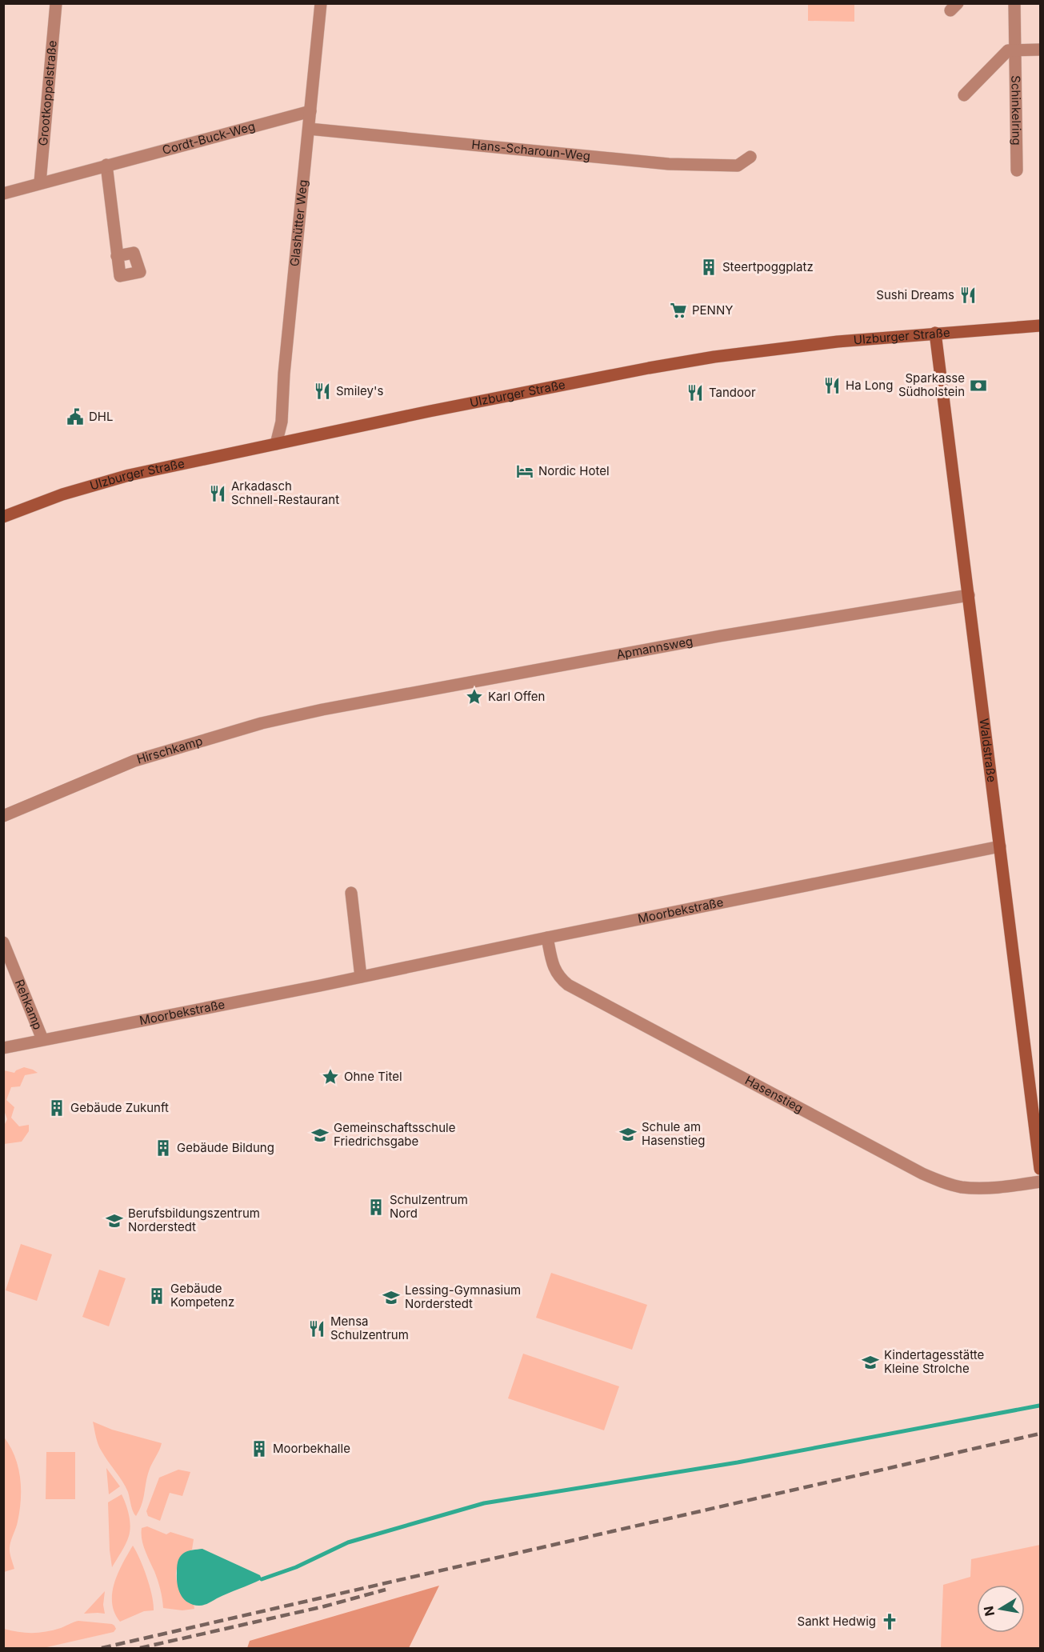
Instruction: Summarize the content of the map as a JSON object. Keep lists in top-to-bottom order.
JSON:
{
  "streets": {
    "main road": ["Ulzburger Straße", "Waldstraße"],
    "street": [
      "Grootkoppelstraße",
      "Schinkelring",
      "Cordt-Buck-Weg",
      "Hans-Scharoun-Weg",
      "Glashütter Weg",
      "Apmannsweg",
      "Hirschkamp",
      "Moorbekstraße",
      "Rehkamp",
      "Hasenstieg"
    ]
  },
  "crossings": [
    ["Grootkoppelstraße", "Cordt-Buck-Weg"],
    ["Cordt-Buck-Weg", "Glashütter Weg"],
    ["Hans-Scharoun-Weg", "Glashütter Weg"],
    ["Glashütter Weg", "Ulzburger Straße"],
    ["Ulzburger Straße", "Waldstraße"],
    ["Apmannsweg", "Hirschkamp"],
    ["Apmannsweg", "Waldstraße"],
    ["Waldstraße", "Moorbekstraße"],
    ["Moorbekstraße", "Rehkamp"],
    ["Moorbekstraße", "Hasenstieg"]
  ],
  "places": {
    "building": [
      "Steertpoggplatz",
      "Gebäude Zukunft",
      "Gebäude Bildung",
      "Schulzentrum Nord",
      "Gebäude Kompetenz",
      "Moorbekhalle"
    ],
    "restaurant": [
      "Sushi Dreams",
      "Ha Long",
      "Smiley's",
      "Tandoor",
      "Arkadasch Schnell-Restaurant",
      "Mensa Schulzentrum"
    ],
    "supermarket": ["PENNY"],
    "bank": ["Sparkasse Südholstein"],
    "public building": ["DHL"],
    "hotel": ["Nordic Hotel"],
    "place": ["Karl Offen", "Ohne Titel"],
    "school or university": [
      "Schule am Hasenstieg",
      "Gemeinschaftsschule Friedrichsgabe",
      "Berufsbildungszentrum Norderstedt",
      "Lessing-Gymnasium Norderstedt",
      "Kindertagesstätte Kleine Strolche"
    ],
    "church": ["Sankt Hedwig"]
  },
  "north": "left"
}
